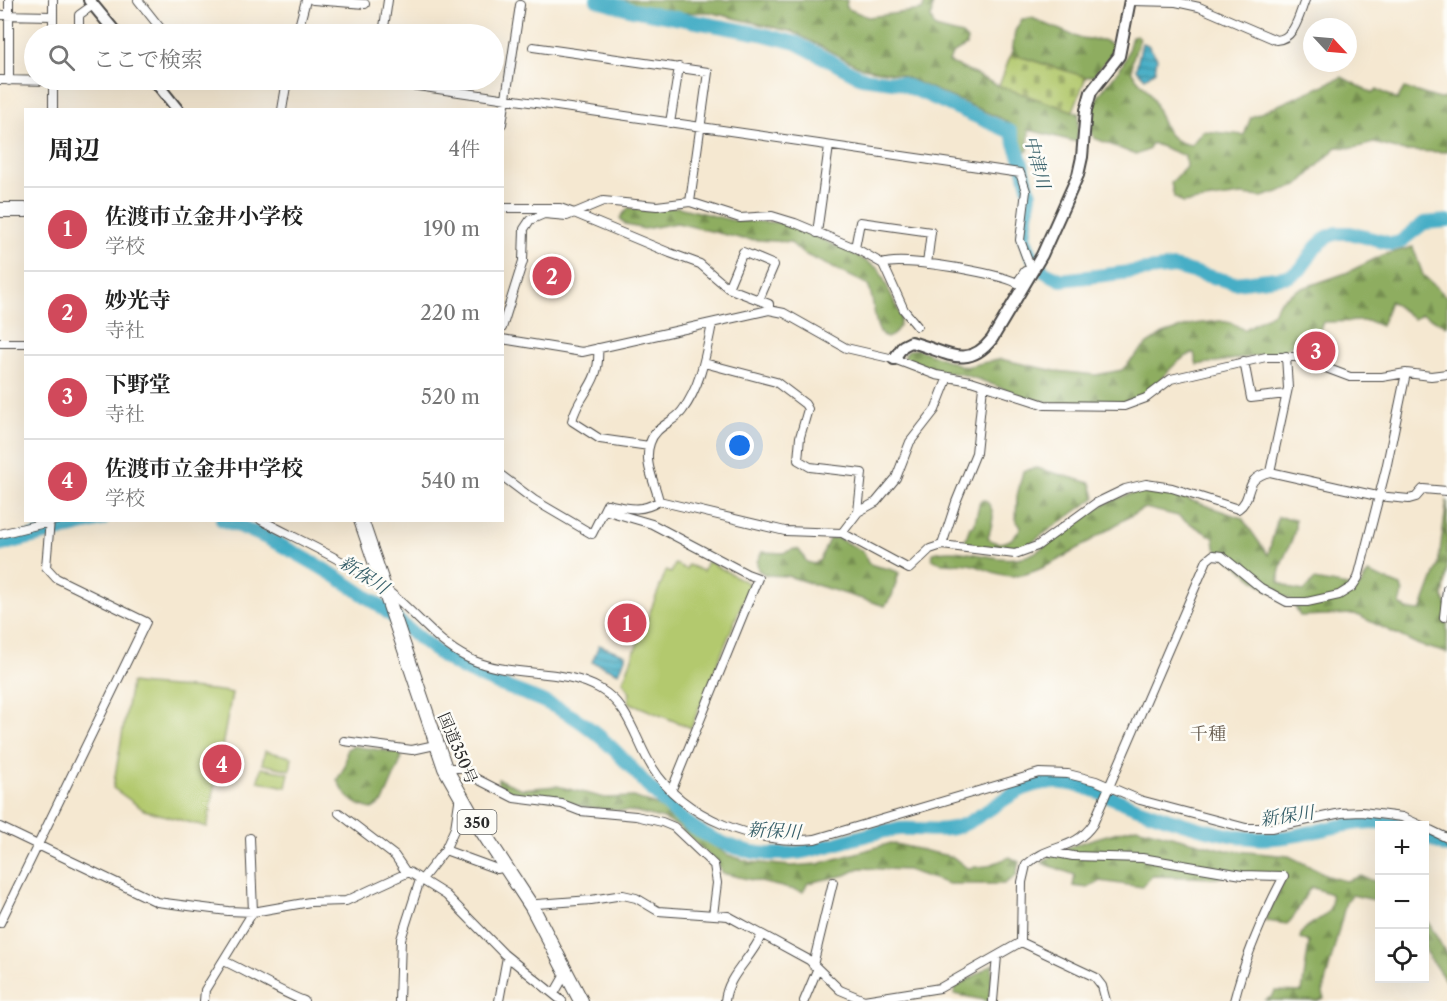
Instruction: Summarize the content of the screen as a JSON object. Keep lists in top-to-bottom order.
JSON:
{
  "streets": {
    "highway": ["国道350号", "350"]
  },
  "districts": ["千種"],
  "water": ["中津川", "新保川"],
  "north": "bottom right",
  "page": {
    "search": "ここで検索",
    "heading": ["周辺", "4件"],
    "list": [
      {
        "mark": "1",
        "name": "佐渡市立金井小学校",
        "note": "学校",
        "value": "190 m"
      },
      {
        "mark": "2",
        "name": "妙光寺",
        "note": "寺社",
        "value": "220 m"
      },
      {
        "mark": "3",
        "name": "下野堂",
        "note": "寺社",
        "value": "520 m"
      },
      {
        "mark": "4",
        "name": "佐渡市立金井中学校",
        "note": "学校",
        "value": "540 m"
      }
    ],
    "pins": [
      "2",
      "3",
      "1",
      "4"
    ],
    "map_buttons": ["+", "−"]
  }
}
